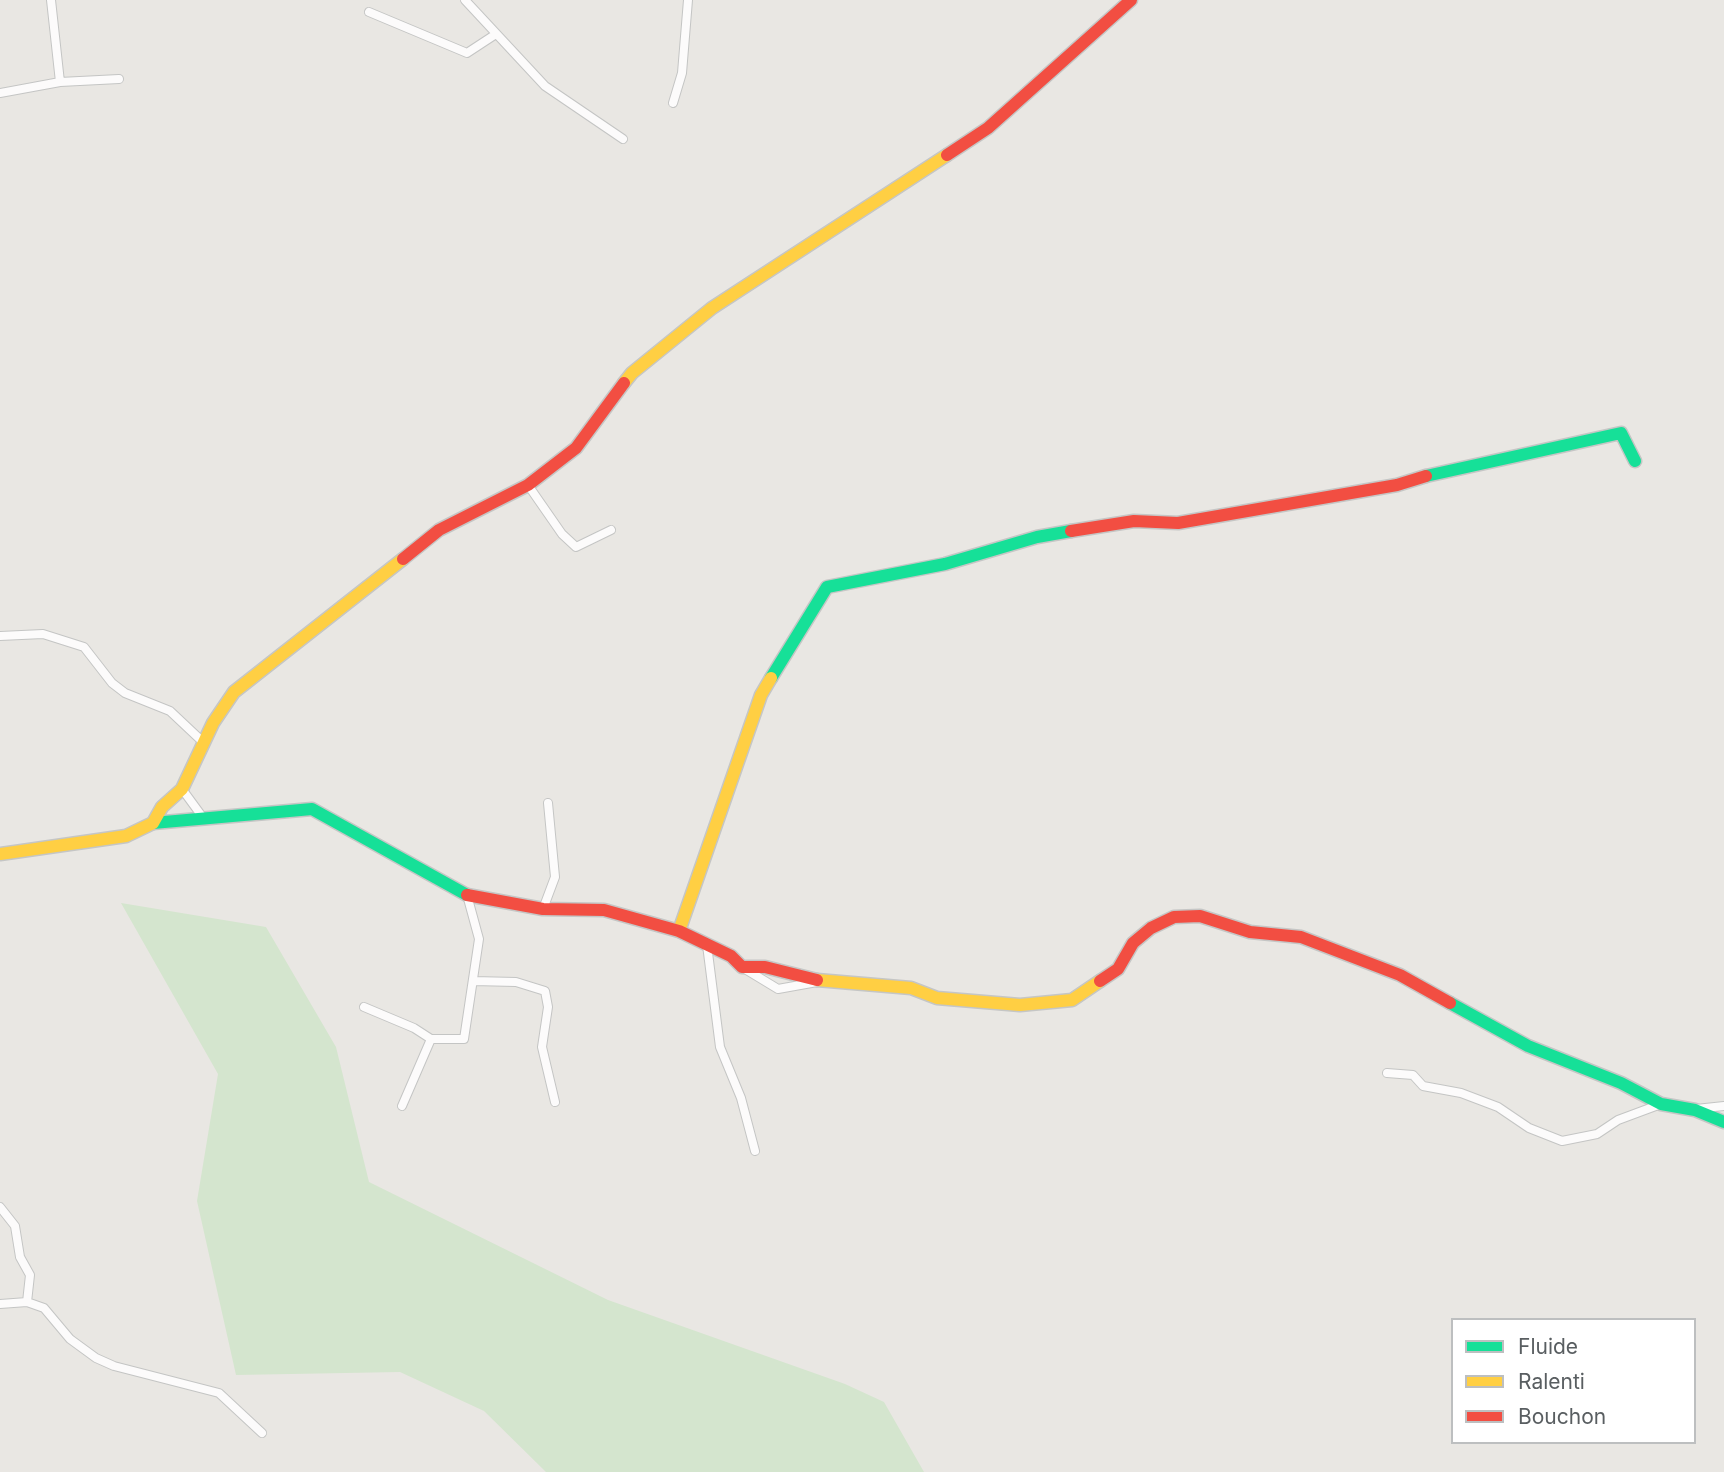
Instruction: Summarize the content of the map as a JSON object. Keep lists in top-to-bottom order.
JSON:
{
  "legend": ["Fluide", "Ralenti", "Bouchon"]
}
